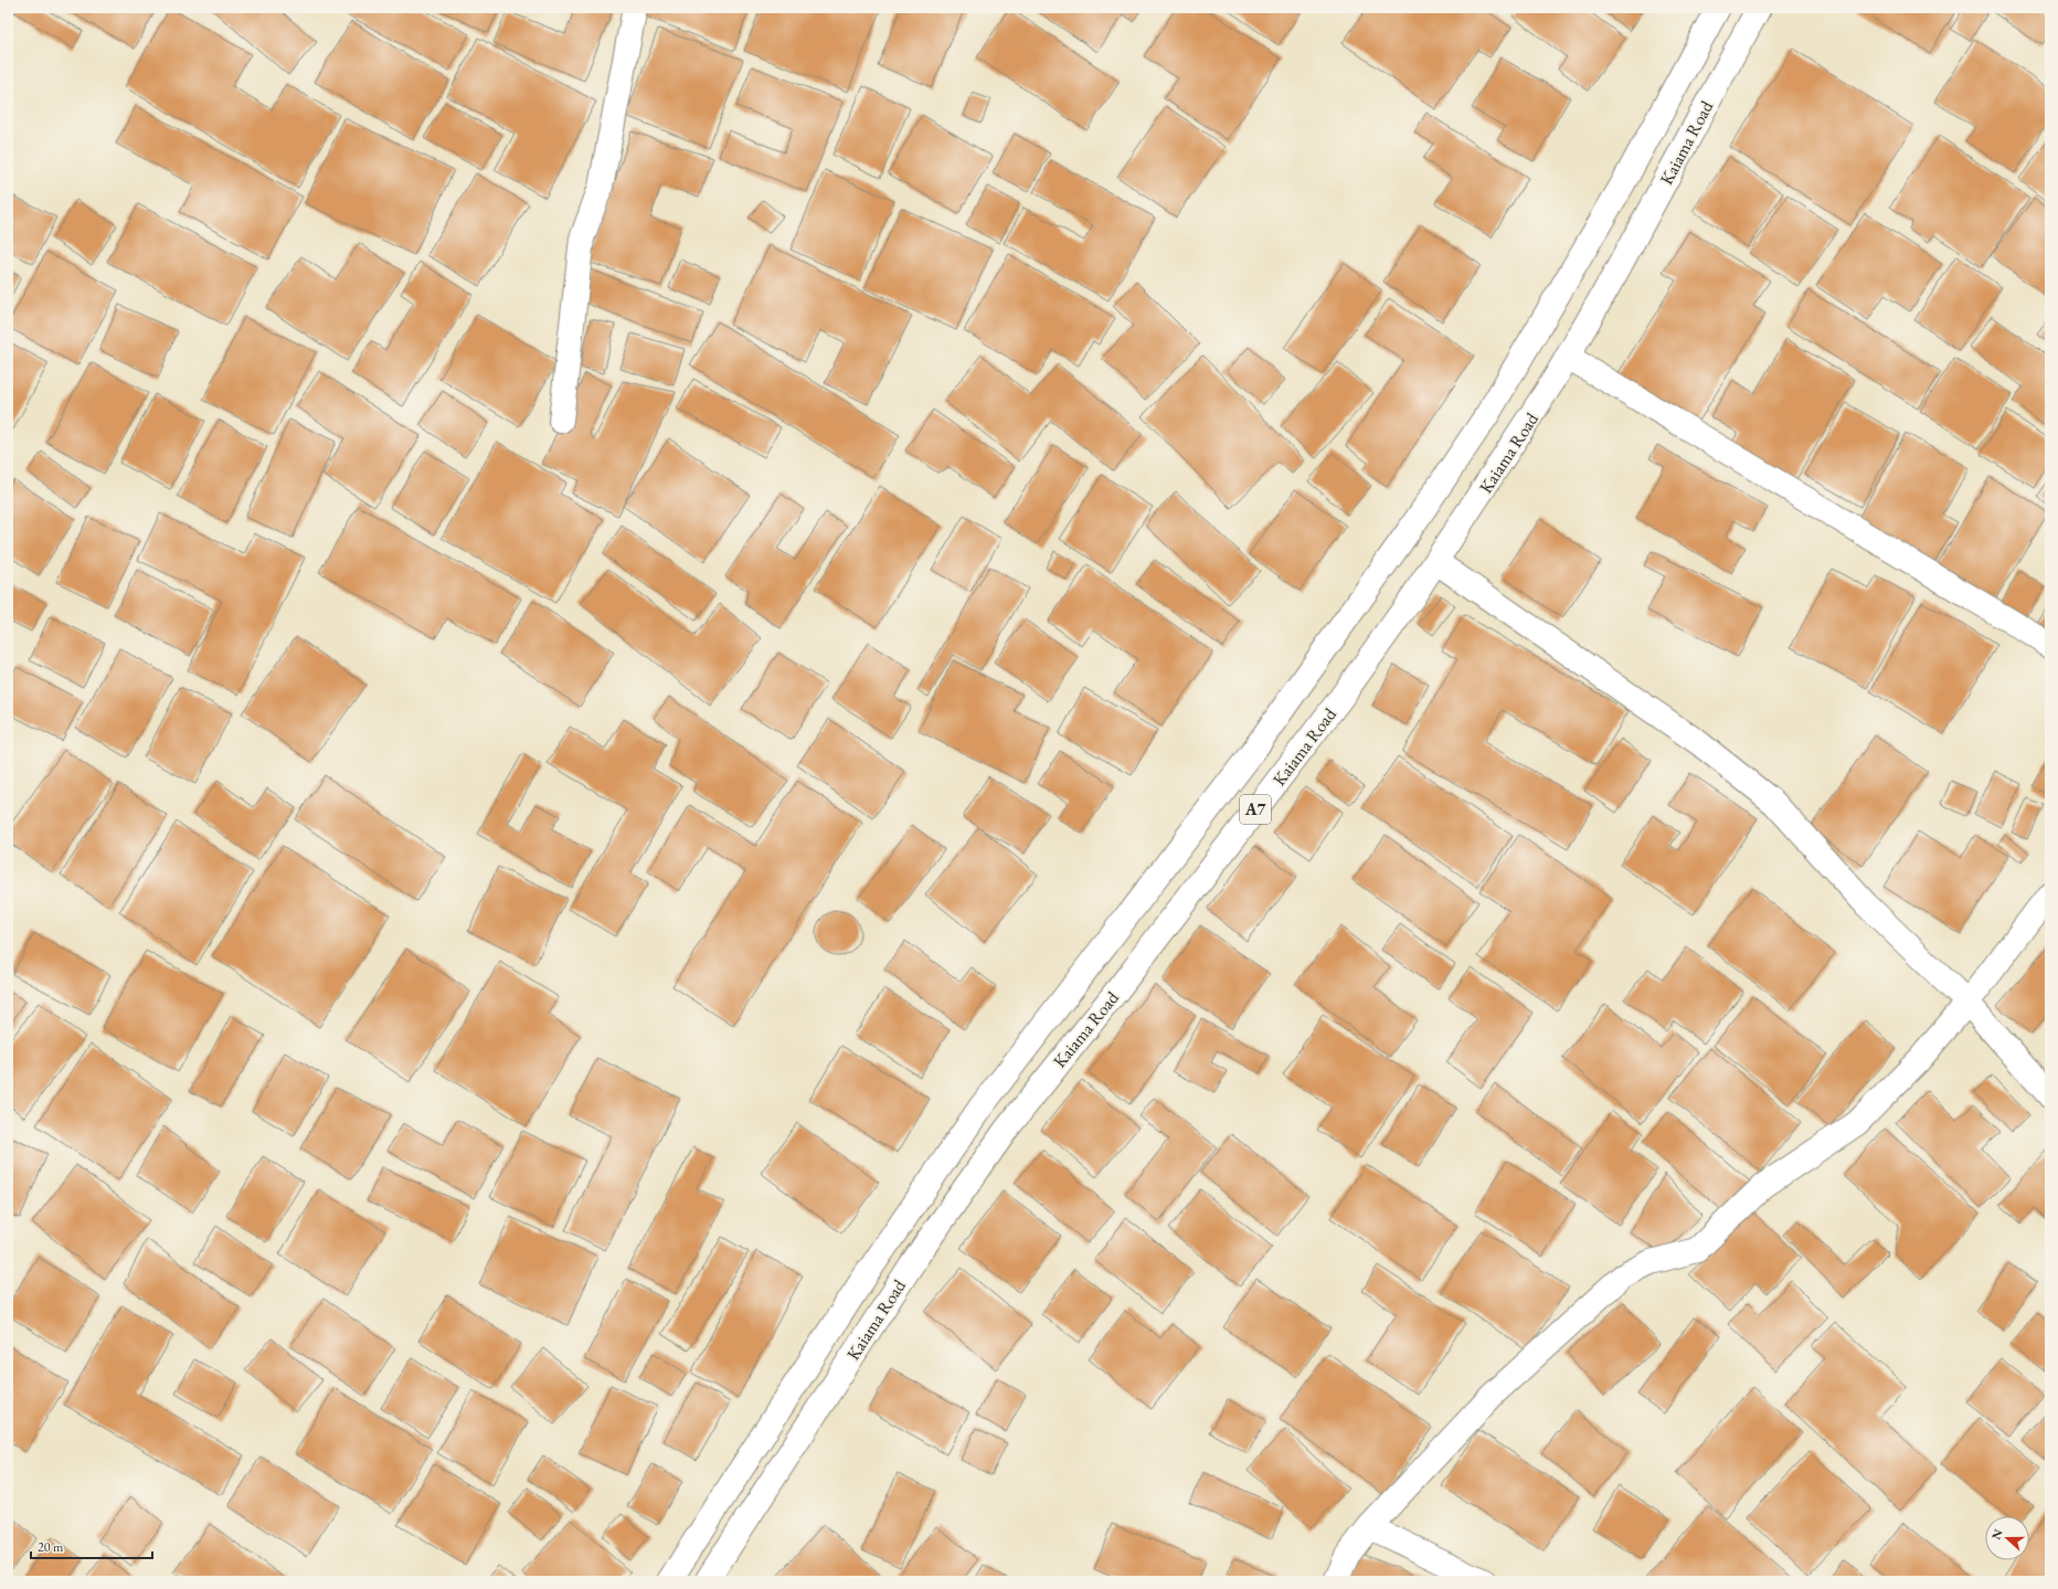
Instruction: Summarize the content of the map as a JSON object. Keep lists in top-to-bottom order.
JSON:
{
  "streets": {
    "main road": ["Kaiama Road", "A7"]
  },
  "scale_bar": "20 m",
  "north": "left"
}
